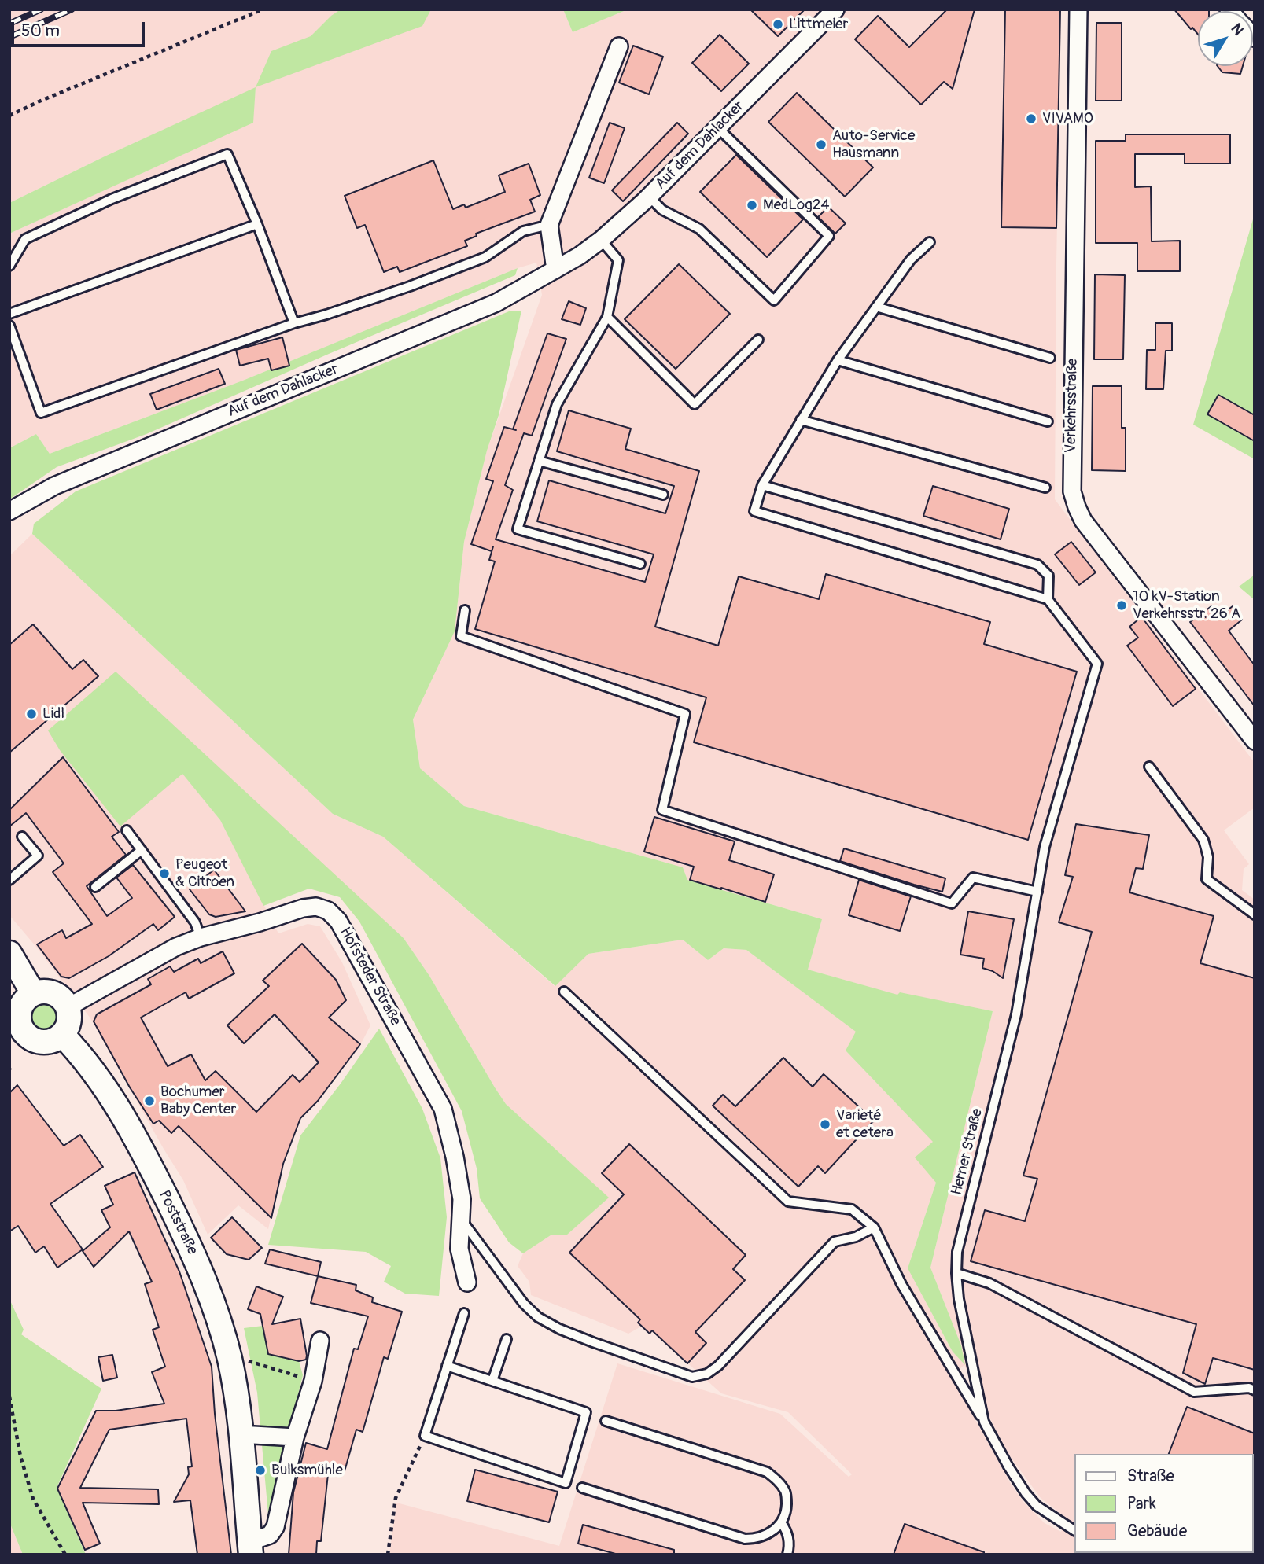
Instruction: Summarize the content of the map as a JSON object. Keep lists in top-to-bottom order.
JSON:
{
  "streets": {
    "street": [
      "Auf dem Dahlacker",
      "Verkehrsstraße",
      "Hofsteder Straße",
      "Poststraße"
    ],
    "lane": ["Herner Straße"]
  },
  "crossings": [
    ["Hofsteder Straße", "Poststraße"]
  ],
  "places": [
    "Littmeier",
    "VIVAMO",
    "Auto-Service Hausmann",
    "MedLog24",
    "10 kV-Station Verkehrsstr. 26 A",
    "Lidl",
    "Peugeot & Citroen",
    "Bochumer Baby Center",
    "Varieté et cetera",
    "Bulksmühle"
  ],
  "legend": ["Straße", "Park", "Gebäude"],
  "scale_bar": "50 m",
  "north": "top right"
}
